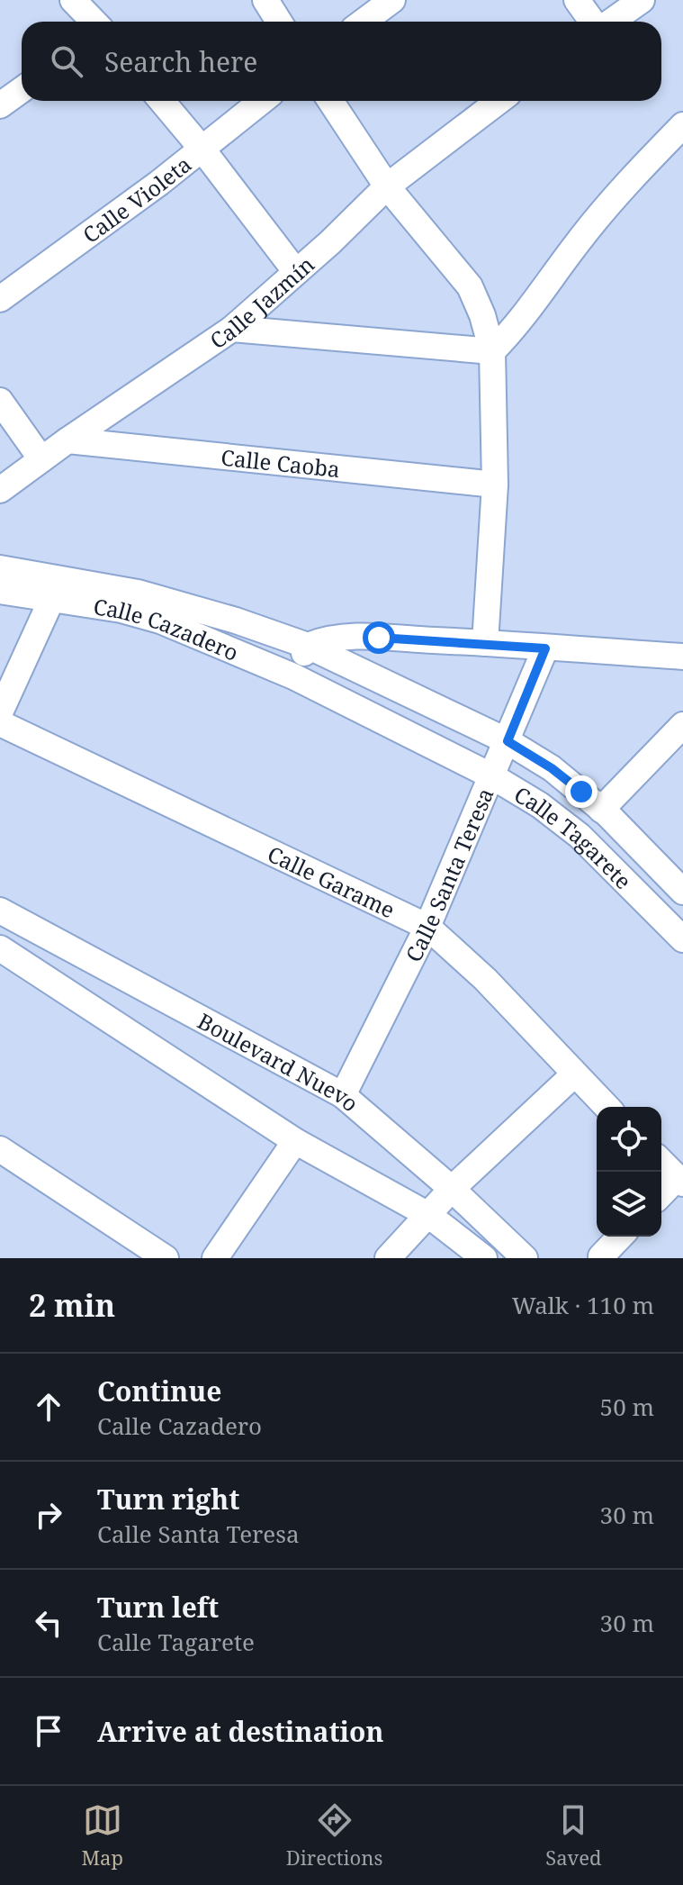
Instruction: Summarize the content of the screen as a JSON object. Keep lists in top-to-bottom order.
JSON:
{
  "streets": {
    "street": [
      "Calle Violeta",
      "Calle Jazmín",
      "Calle Caoba",
      "Calle Cazadero",
      "Calle Tagarete",
      "Calle Santa Teresa",
      "Calle Garame",
      "Boulevard Nuevo"
    ]
  },
  "crossings": [
    ["Calle Jazmín", "Calle Caoba"],
    ["Calle Cazadero", "Calle Tagarete"],
    ["Calle Tagarete", "Calle Santa Teresa"],
    ["Calle Santa Teresa", "Calle Garame"],
    ["Calle Santa Teresa", "Boulevard Nuevo"]
  ],
  "page": {
    "search": "Search here",
    "heading": ["2 min", "Walk · 110 m"],
    "list": [
      ["Continue", "Calle Cazadero", "50 m"],
      ["Turn right", "Calle Santa Teresa", "30 m"],
      ["Turn left", "Calle Tagarete", "30 m"],
      "Arrive at destination"
    ],
    "nav": ["Map", "Directions", "Saved"]
  }
}
